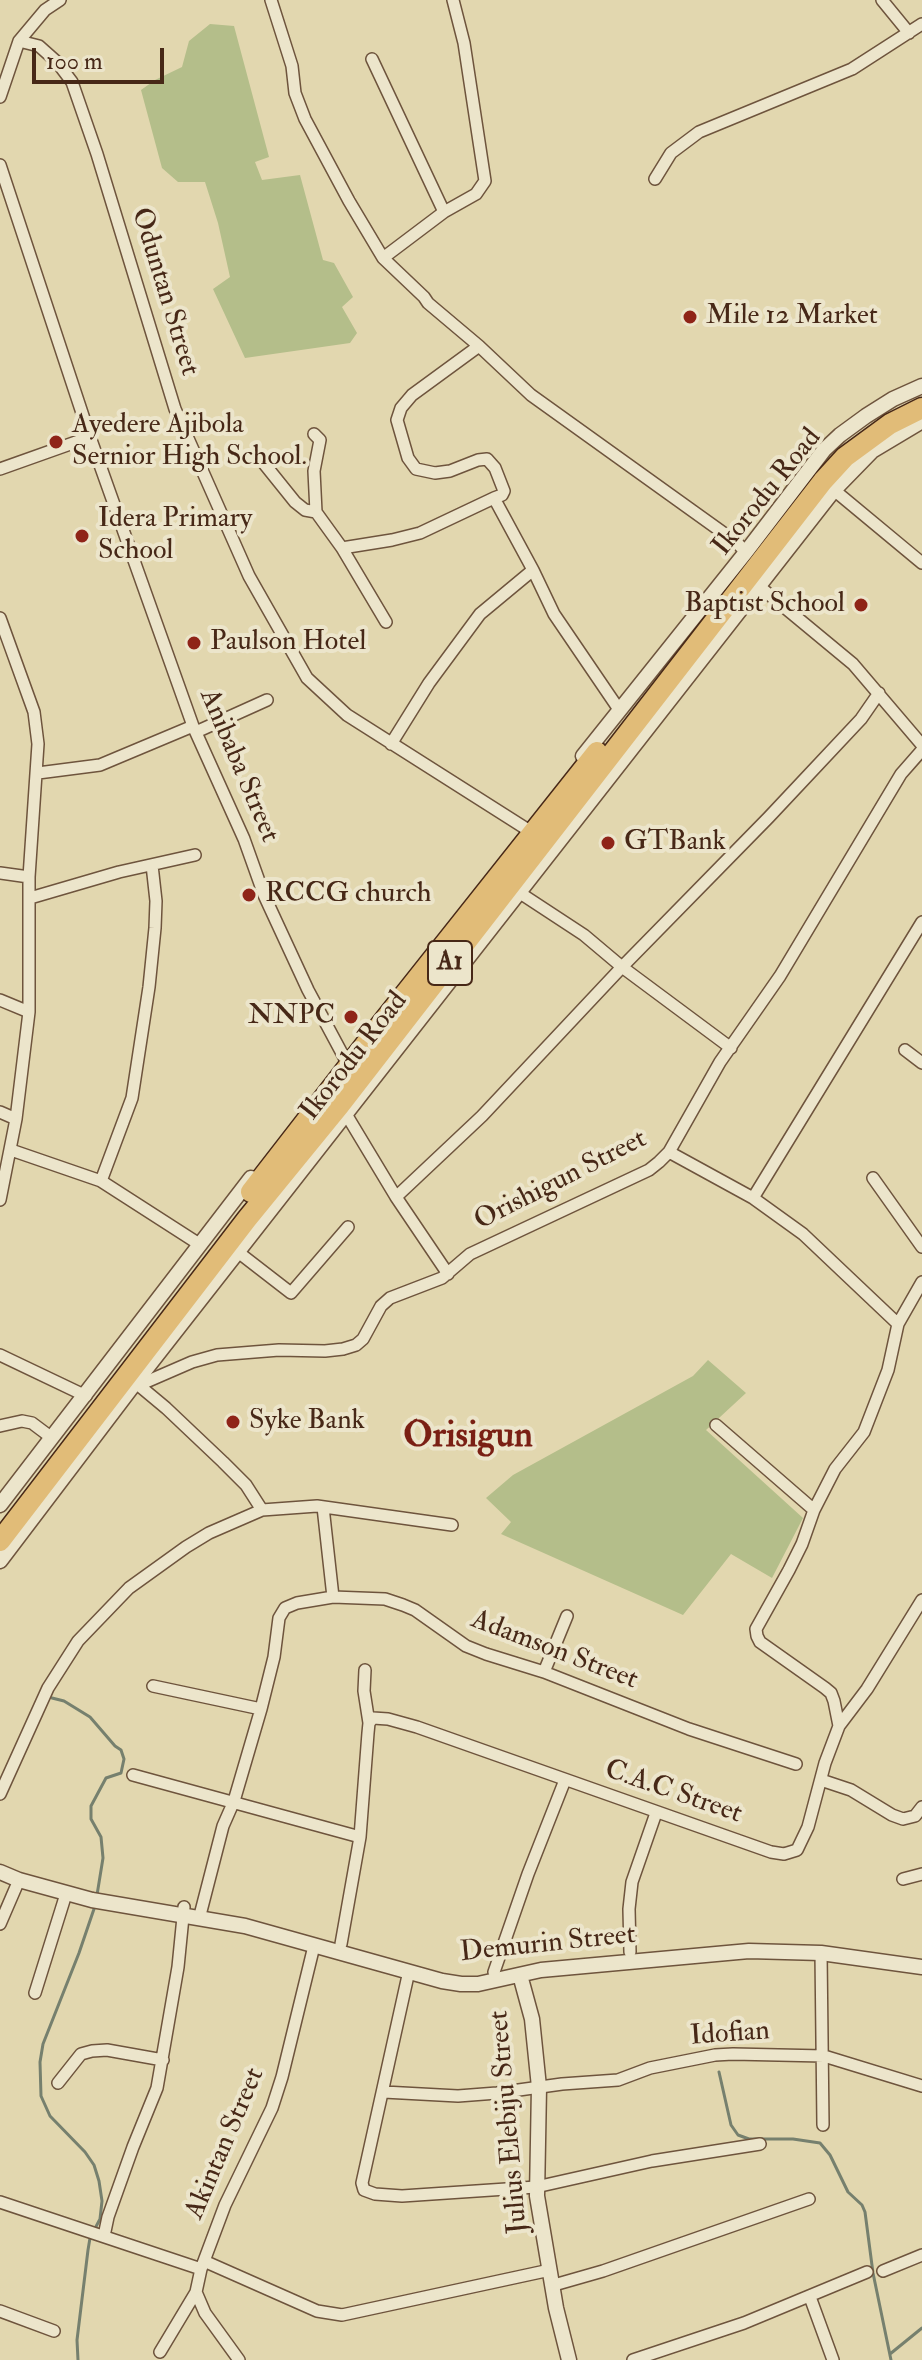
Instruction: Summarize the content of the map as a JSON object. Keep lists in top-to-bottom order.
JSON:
{
  "streets": {
    "highway": ["Ikorodu Road", "A1"],
    "street": [
      "Oduntan Street",
      "Anibaba Street",
      "Orishigun Street",
      "Adamson Street",
      "C.A.C Street",
      "Demurin Street",
      "Idofian",
      "Julius Elebiju Street",
      "Akintan Street"
    ]
  },
  "crossings": [
    ["Oduntan Street", "Ikorodu Road"],
    ["Ikorodu Road", "Anibaba Street"],
    ["Ikorodu Road", "Orishigun Street"],
    ["Demurin Street", "Julius Elebiju Street"],
    ["Demurin Street", "Akintan Street"],
    ["Idofian", "Julius Elebiju Street"]
  ],
  "districts": ["Orisigun"],
  "places": [
    "Mile 12 Market",
    "Ayedere Ajibola Sernior High School.",
    "Idera Primary School",
    "Baptist School",
    "Paulson Hotel",
    "GTBank",
    "RCCG church",
    "NNPC",
    "Syke Bank"
  ],
  "scale_bar": "100 m"
}
